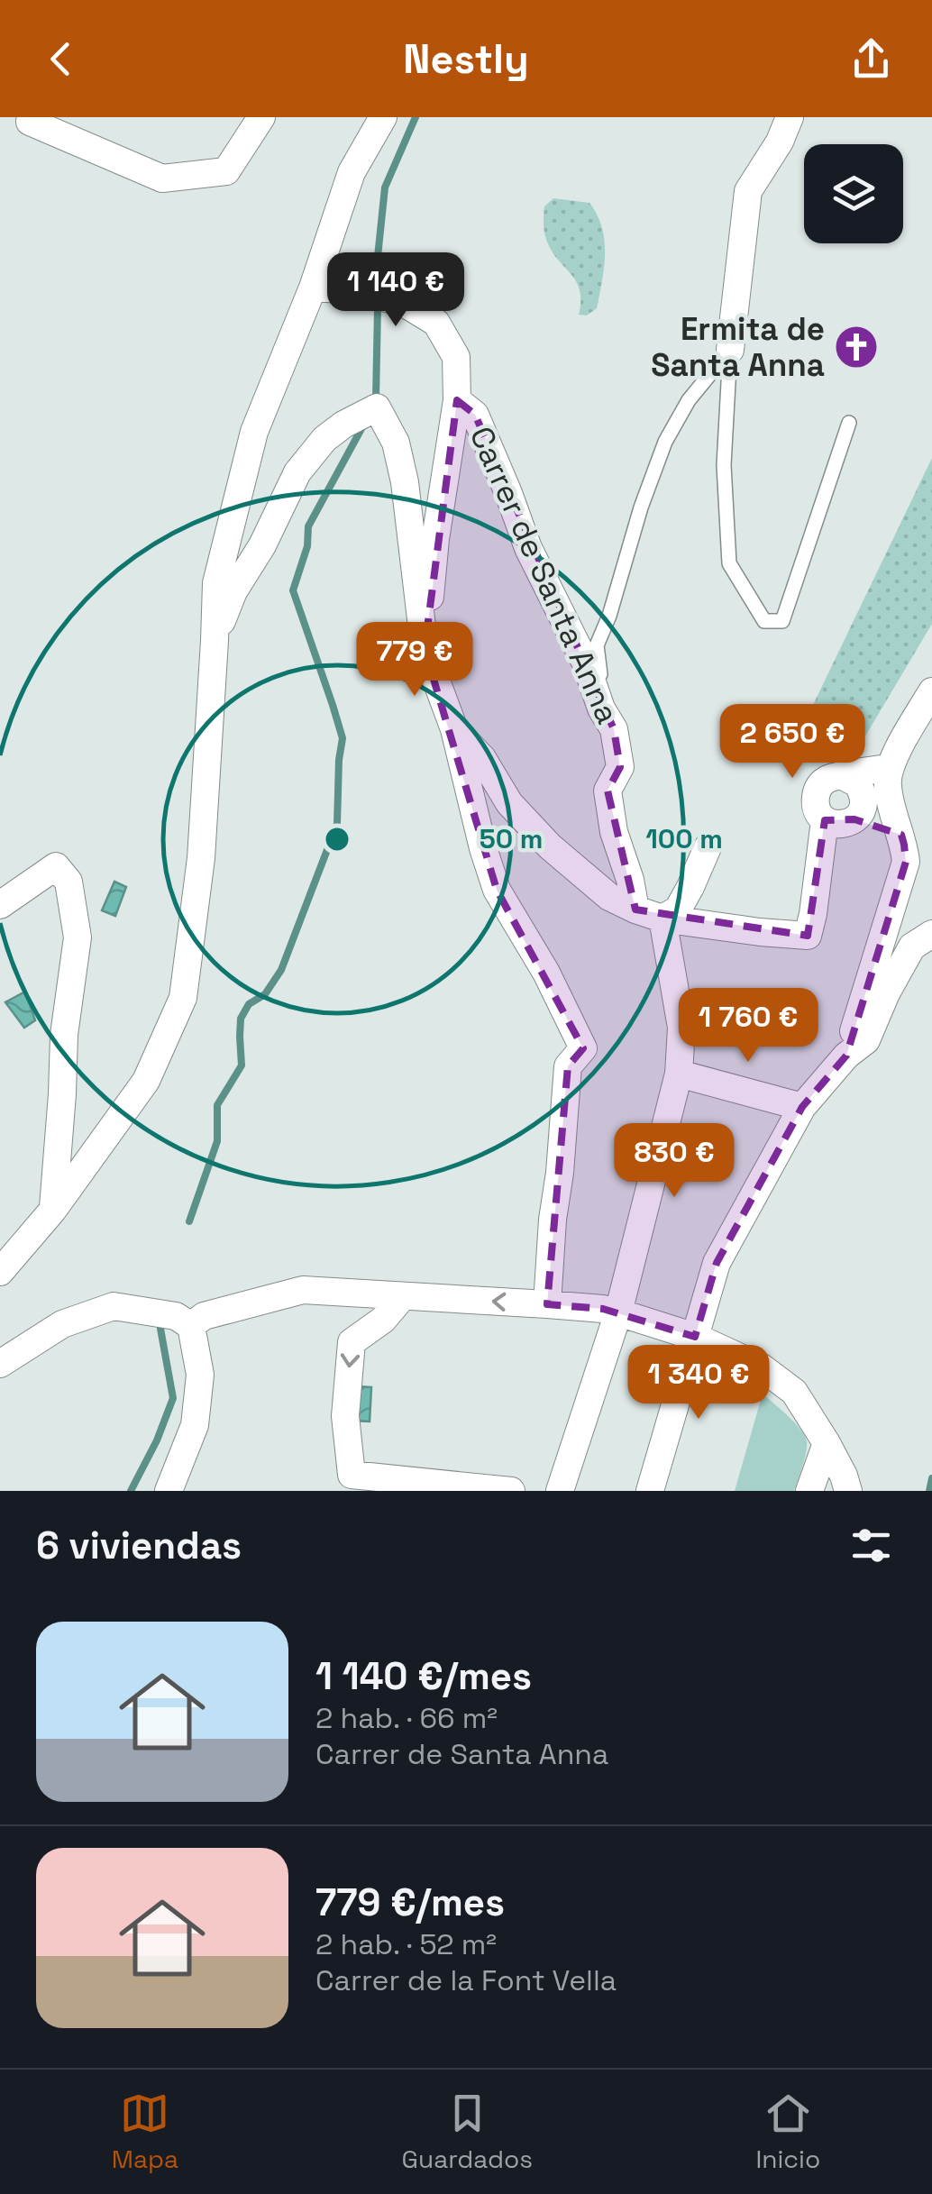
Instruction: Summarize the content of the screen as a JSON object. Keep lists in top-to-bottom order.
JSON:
{
  "streets": {
    "street": ["Carrer de Santa Anna"]
  },
  "places": {
    "church": ["Ermita de Santa Anna"]
  },
  "page": {
    "header": "Nestly",
    "price": [
      "1 140 €",
      "779 €",
      "2 650 €",
      "1 760 €",
      "830 €",
      "1 340 €"
    ],
    "heading": "6 viviendas",
    "list": [
      {
        "name": "1 140 €/mes",
        "note": "2 hab. · 66 m² · Carrer de Santa Anna"
      },
      {
        "name": "779 €/mes",
        "note": "2 hab. · 52 m² · Carrer de la Font Vella"
      }
    ],
    "tabs": ["Mapa", "Guardados", "Inicio"]
  },
  "rings": ["50 m", "100 m"]
}
